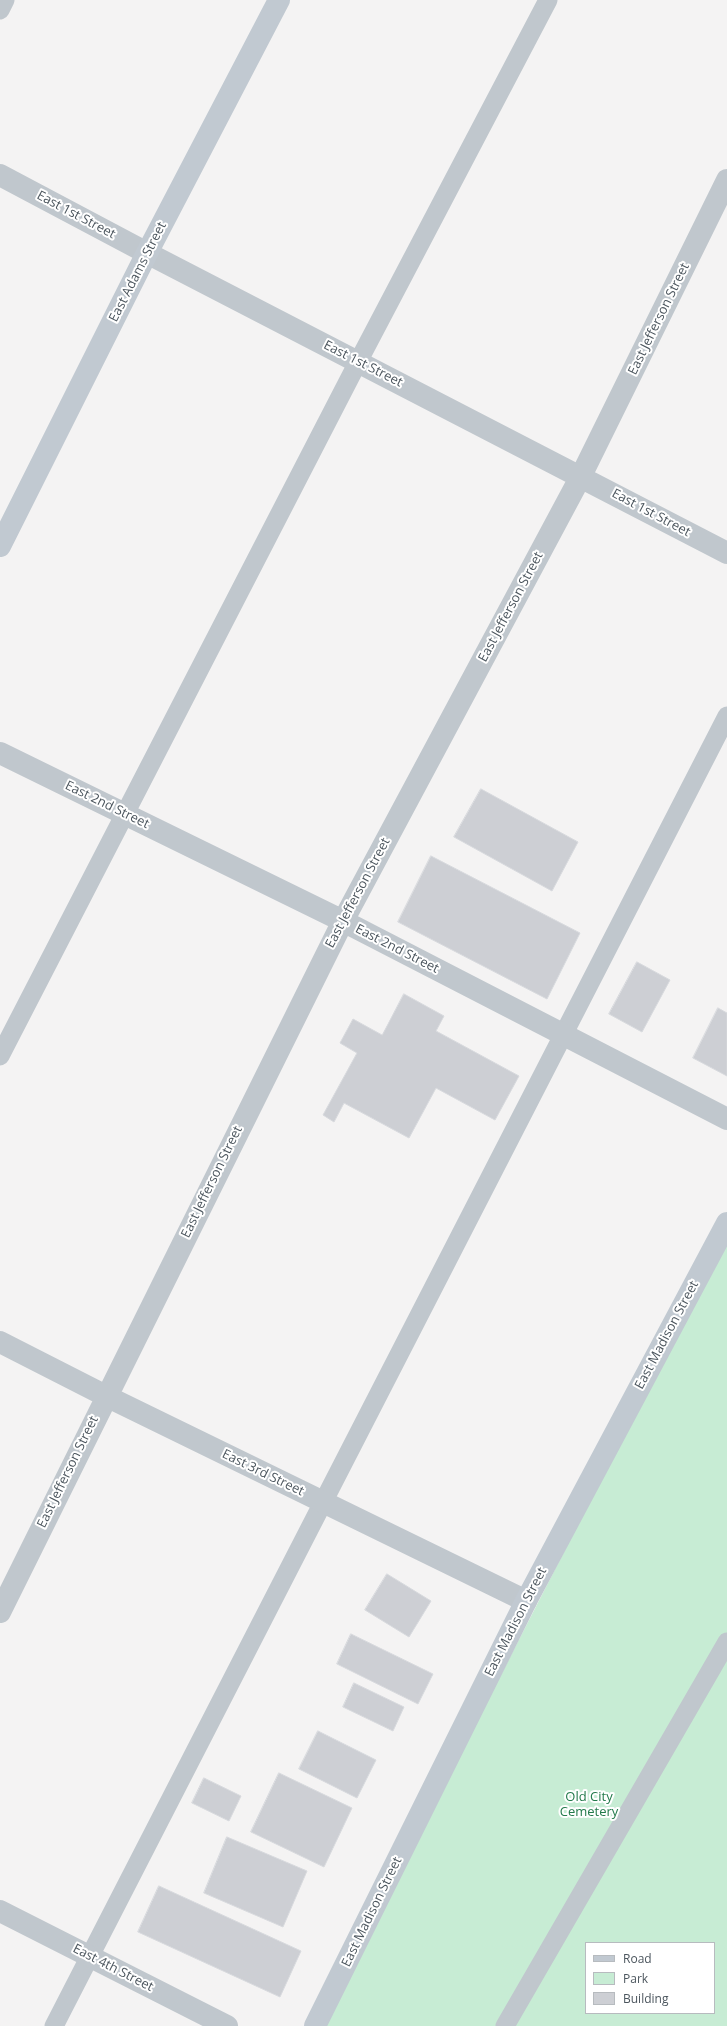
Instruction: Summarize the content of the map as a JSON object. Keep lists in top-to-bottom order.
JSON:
{
  "streets": {
    "main road": ["East Adams Street", "East Madison Street"],
    "street": [
      "East 1st Street",
      "East Jefferson Street",
      "East 2nd Street",
      "East 3rd Street",
      "East 4th Street"
    ]
  },
  "crossings": [
    ["East 1st Street", "East Adams Street"],
    ["East 1st Street", "East Jefferson Street"],
    ["East Jefferson Street", "East 2nd Street"],
    ["East Jefferson Street", "East 3rd Street"],
    ["East Madison Street", "East 3rd Street"]
  ],
  "parks": ["Old City Cemetery"],
  "legend": ["Road", "Park", "Building"]
}
